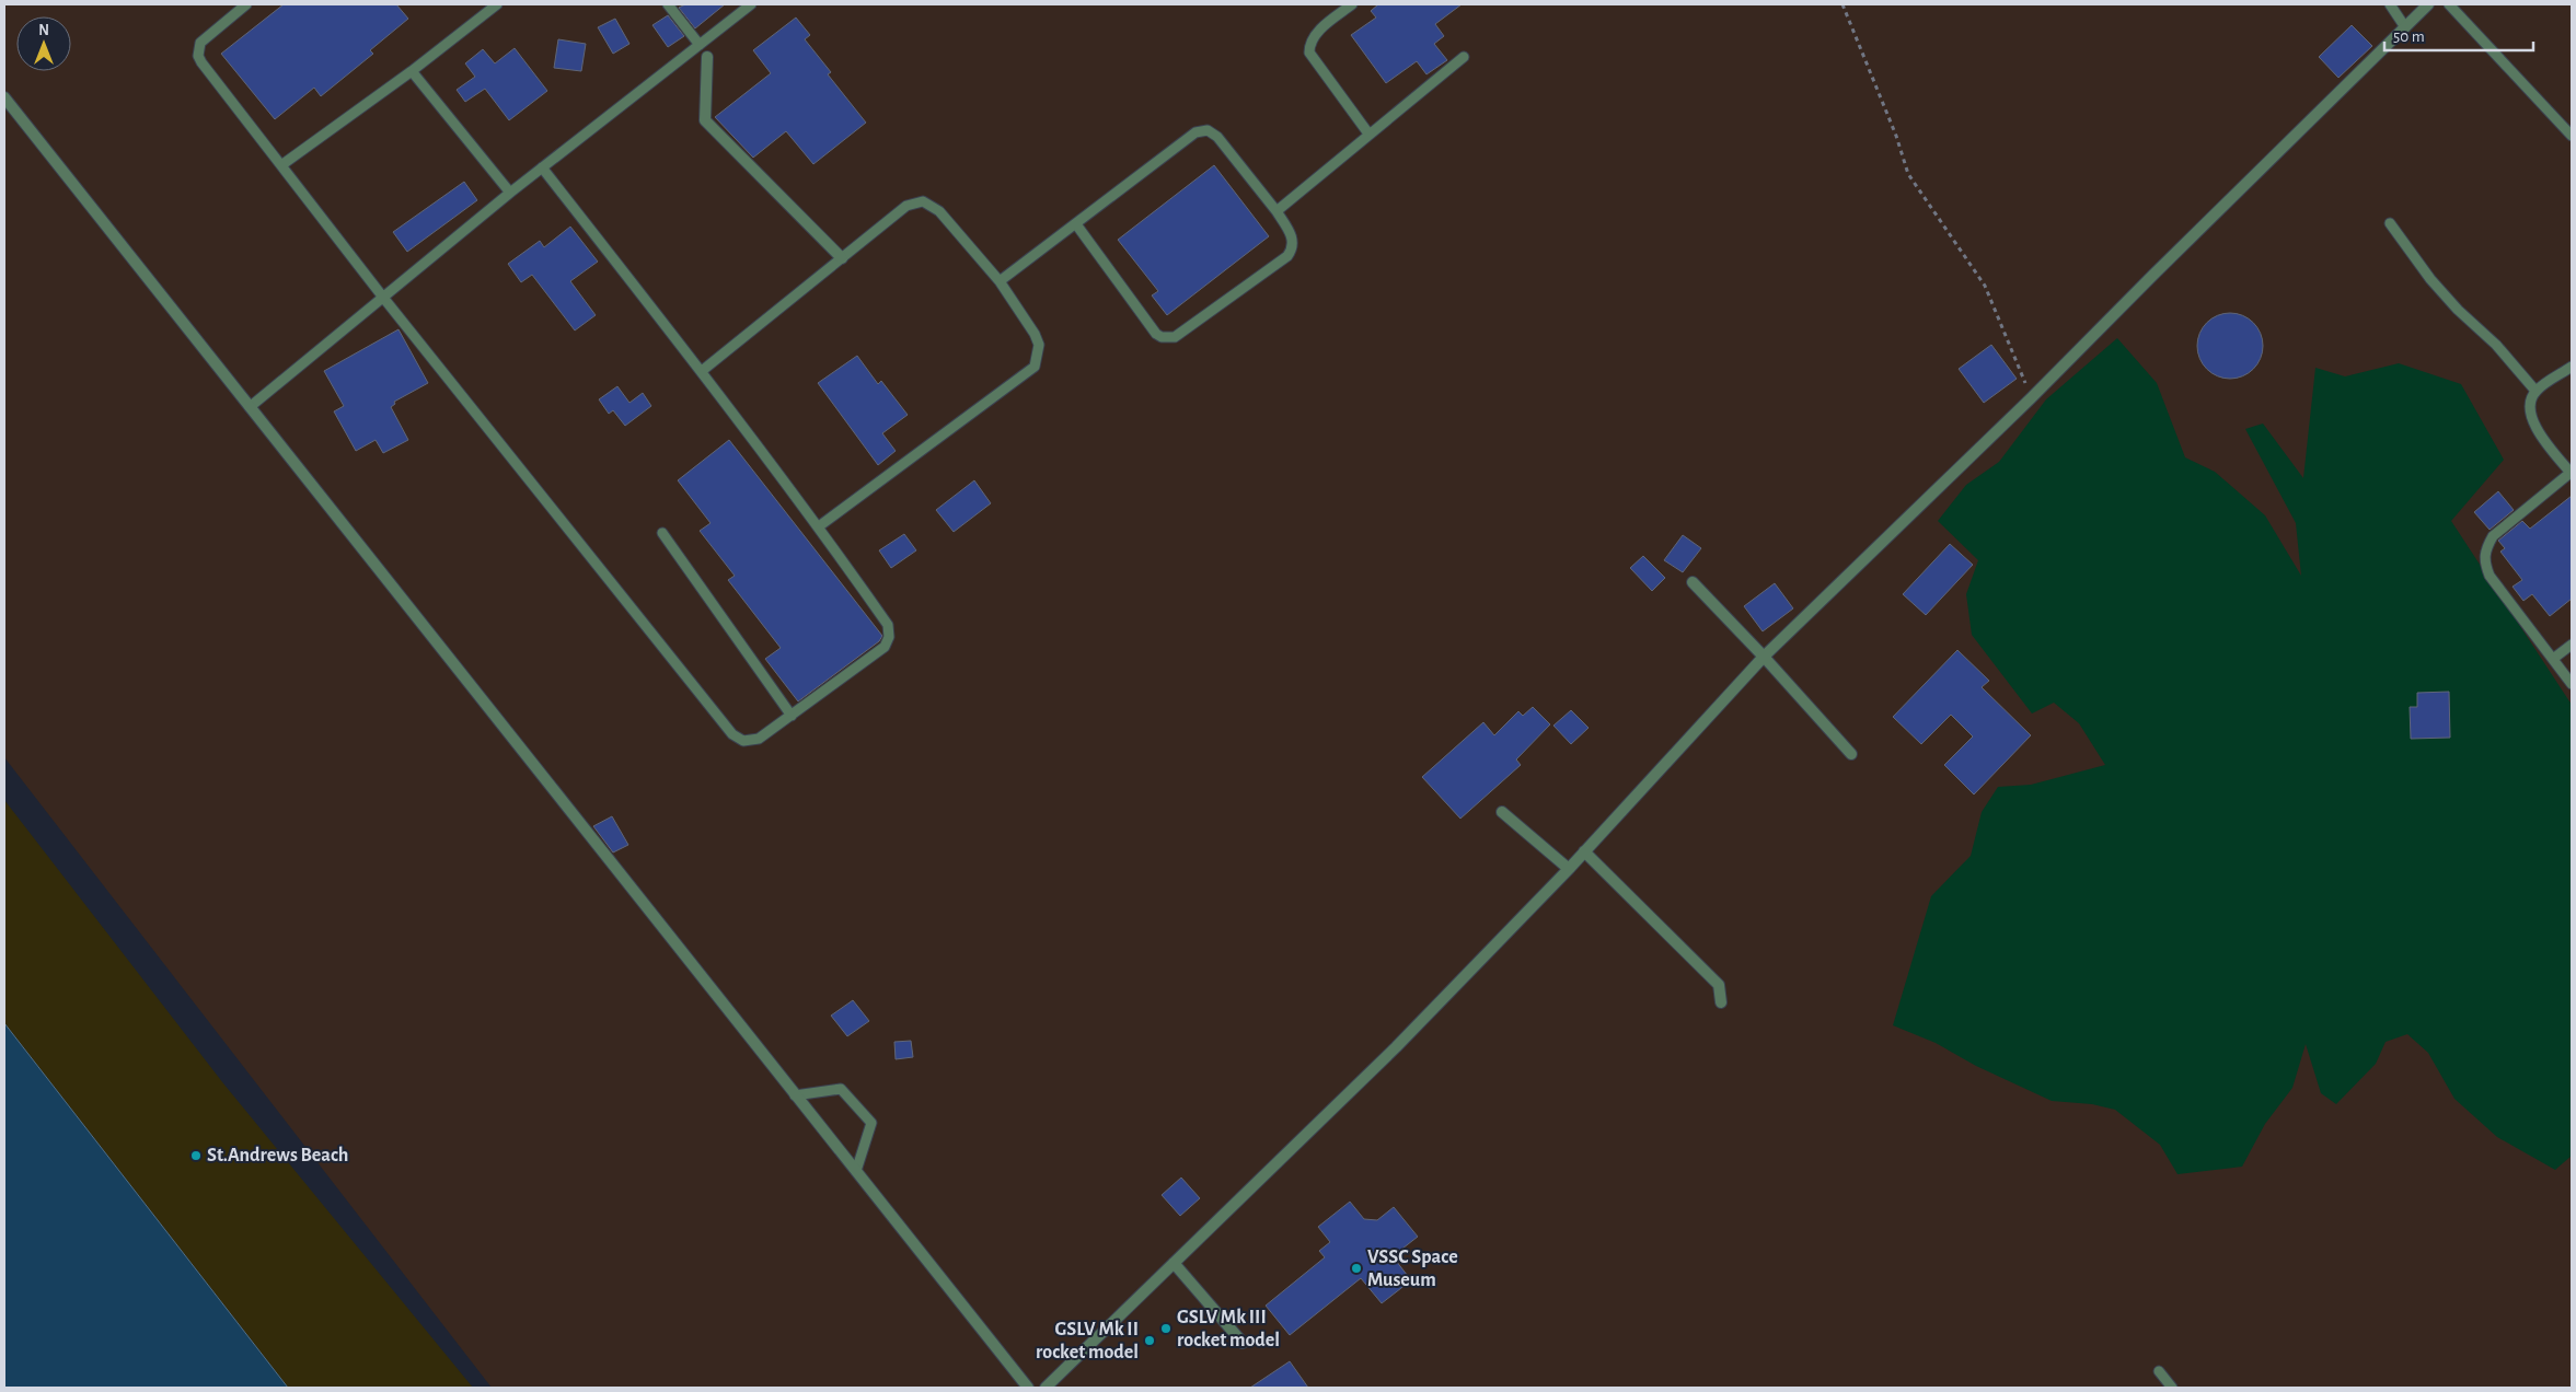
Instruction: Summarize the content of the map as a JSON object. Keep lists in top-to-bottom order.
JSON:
{
  "places": [
    "St.Andrews Beach",
    "VSSC Space Museum",
    "GSLV Mk III rocket model",
    "GSLV Mk II rocket model"
  ],
  "scale_bar": "50 m",
  "north": "top"
}
